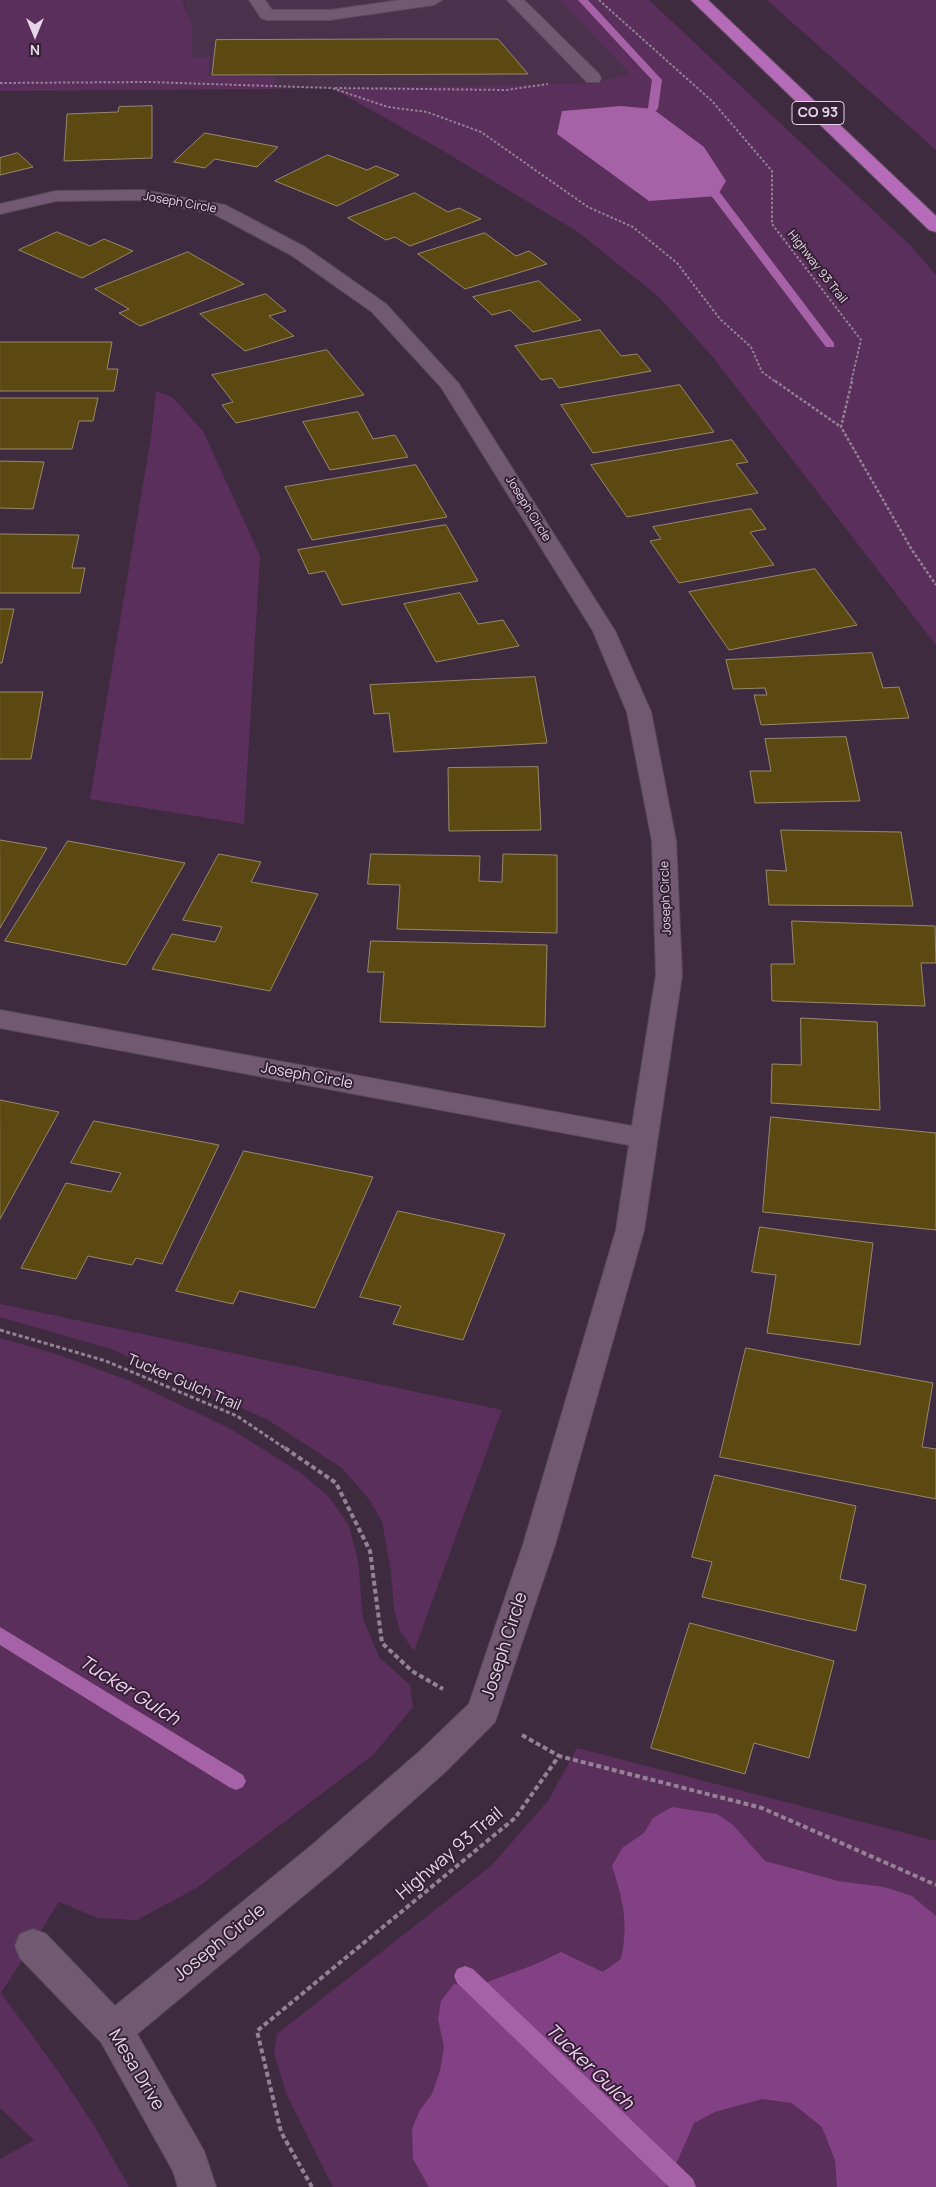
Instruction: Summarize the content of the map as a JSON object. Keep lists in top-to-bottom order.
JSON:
{
  "streets": {
    "highway": ["CO 93"],
    "street": ["Joseph Circle", "Mesa Drive"],
    "path": ["Highway 93 Trail", "Tucker Gulch Trail"]
  },
  "crossings": [
    ["Joseph Circle", "Mesa Drive"]
  ],
  "water": ["Tucker Gulch"],
  "north": "bottom"
}
